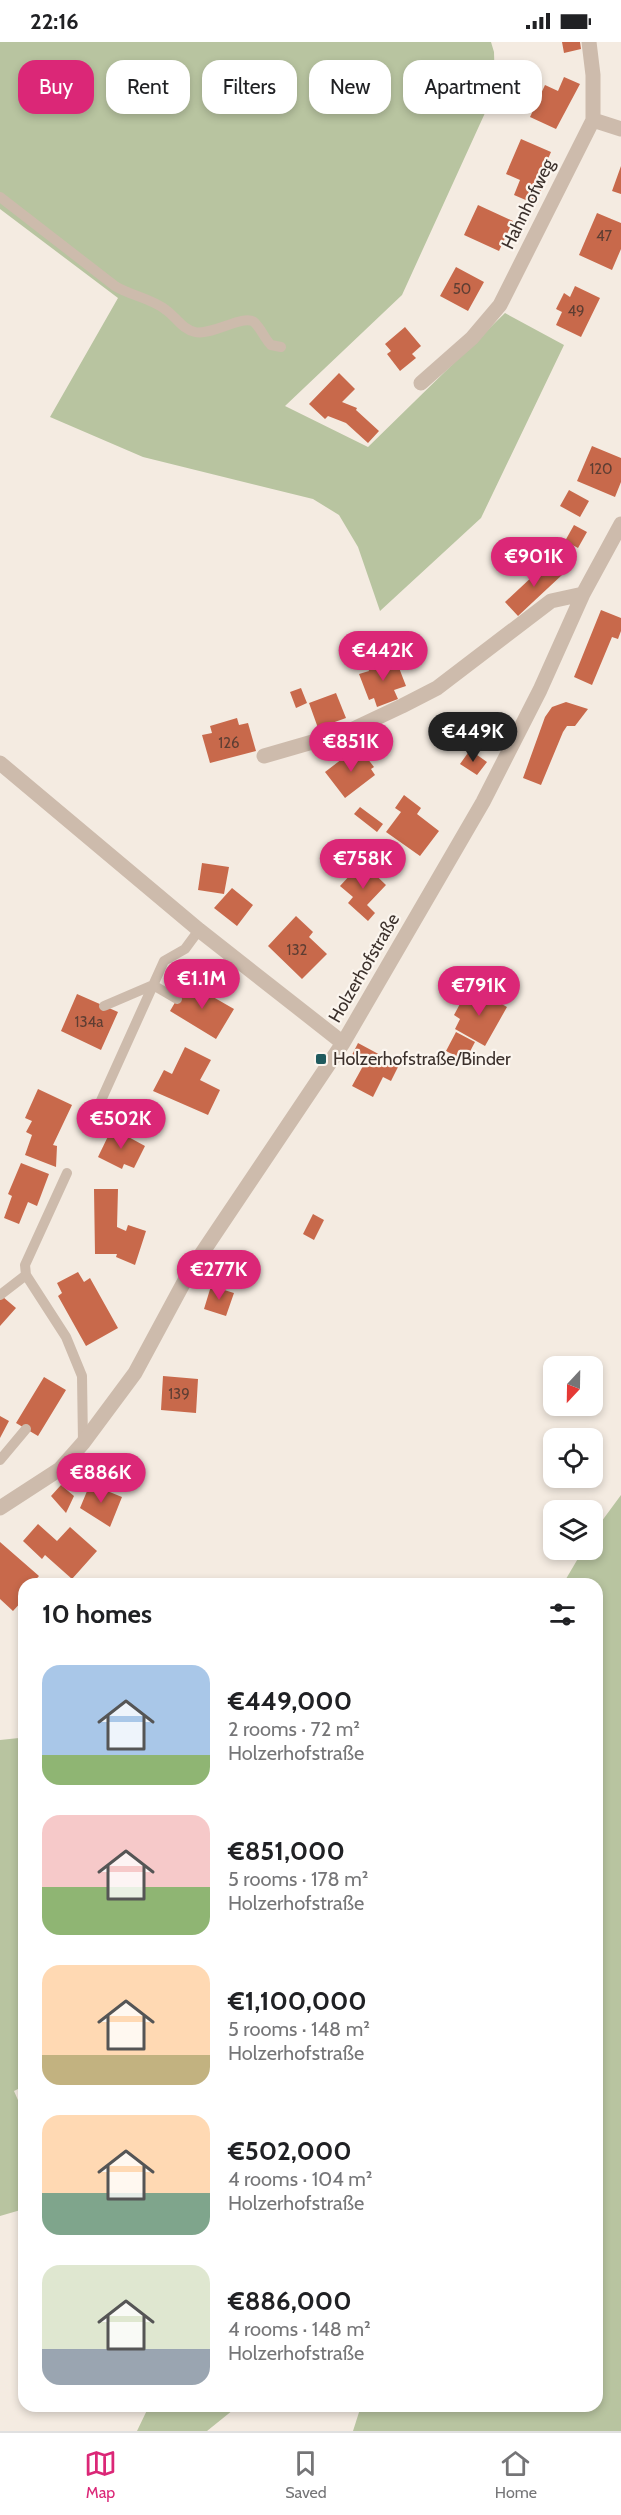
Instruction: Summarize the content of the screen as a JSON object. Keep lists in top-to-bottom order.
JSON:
{
  "streets": {
    "street": ["Hahnhofweg", "Holzerhofstraße"]
  },
  "places": {
    "transit": ["Holzerhofstraße/Binder"]
  },
  "house_numbers": [
    "47",
    "50",
    "49",
    "120",
    "126",
    "132",
    "134a",
    "139"
  ],
  "north": "bottom",
  "page": {
    "status": "22:16",
    "chip": [
      "Buy",
      "Rent",
      "Filters",
      "New",
      "Apartment"
    ],
    "price": [
      "€901K",
      "€442K",
      "€449K",
      "€851K",
      "€758K",
      "€1.1M",
      "€791K",
      "€502K",
      "€277K",
      "€886K"
    ],
    "heading": "10 homes",
    "list": [
      {
        "name": "€449,000",
        "note": "2 rooms · 72 m² · Holzerhofstraße"
      },
      {
        "name": "€851,000",
        "note": "5 rooms · 178 m² · Holzerhofstraße"
      },
      {
        "name": "€1,100,000",
        "note": "5 rooms · 148 m² · Holzerhofstraße"
      },
      {
        "name": "€502,000",
        "note": "4 rooms · 104 m² · Holzerhofstraße"
      },
      {
        "name": "€886,000",
        "note": "4 rooms · 148 m² · Holzerhofstraße"
      }
    ],
    "tabs": ["Map", "Saved", "Home"]
  }
}
